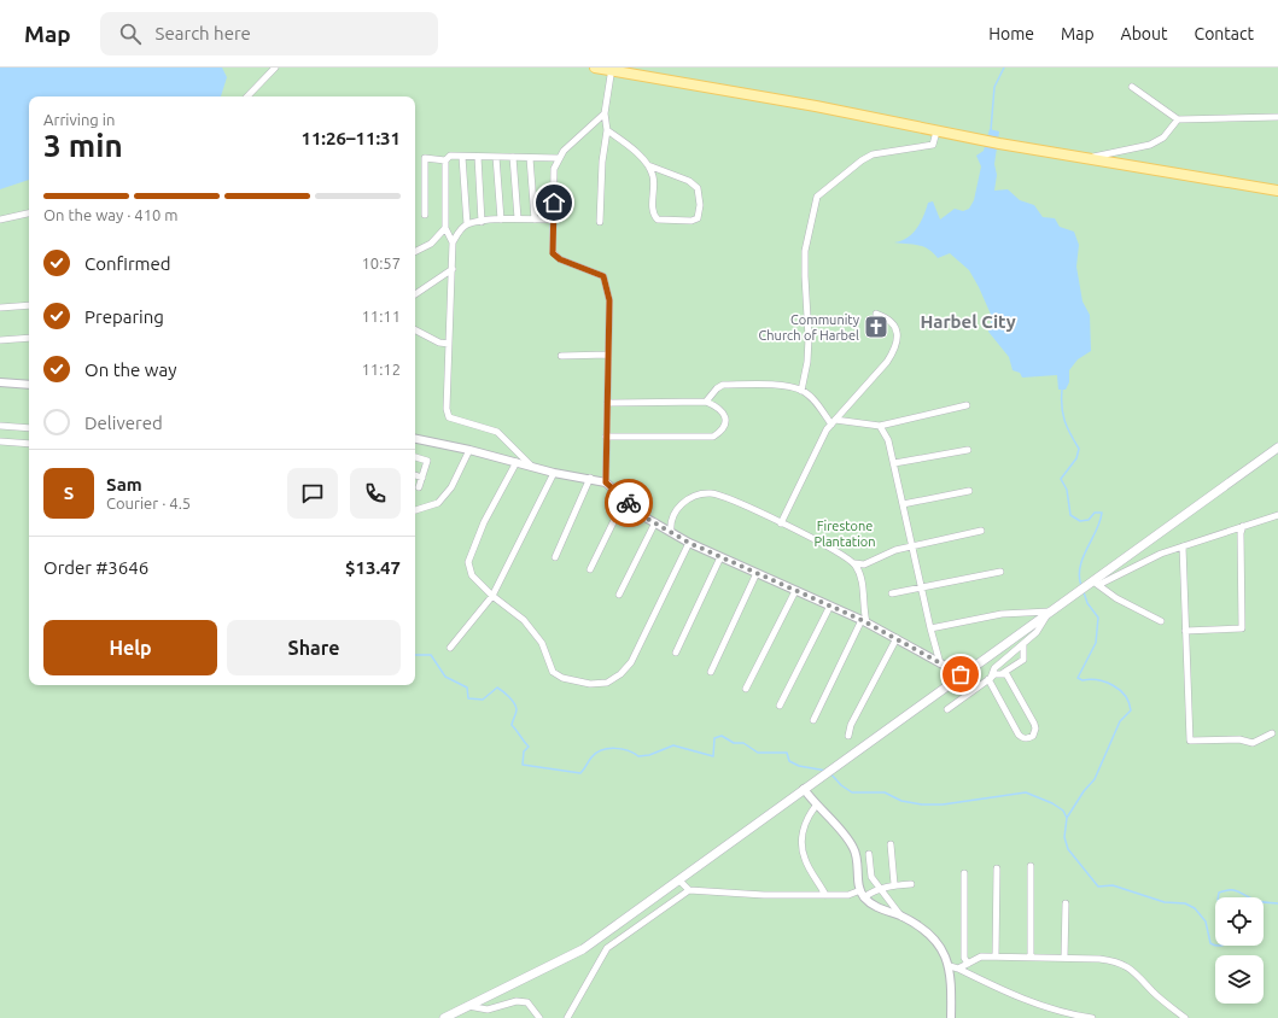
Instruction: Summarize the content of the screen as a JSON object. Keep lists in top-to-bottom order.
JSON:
{
  "districts": ["Harbel City"],
  "parks": ["Firestone Plantation"],
  "places": {
    "church": ["Community Church of Harbel"]
  },
  "page": {
    "header": "Map",
    "search": "Search here",
    "nav": [
      "Home",
      "Map",
      "About",
      "Contact"
    ],
    "heading": ["3 min", "Arriving in", "11:26–11:31"],
    "panel": [
      "Sam",
      "Courier · 4.5",
      "Order #3646",
      "$13.47"
    ],
    "bar": "On the way · 410 m",
    "list": [
      ["Confirmed", "10:57"],
      ["Preparing", "11:11"],
      ["On the way", "11:12"],
      "Delivered"
    ],
    "round": "S",
    "buttons": ["Help", "Share"]
  }
}
